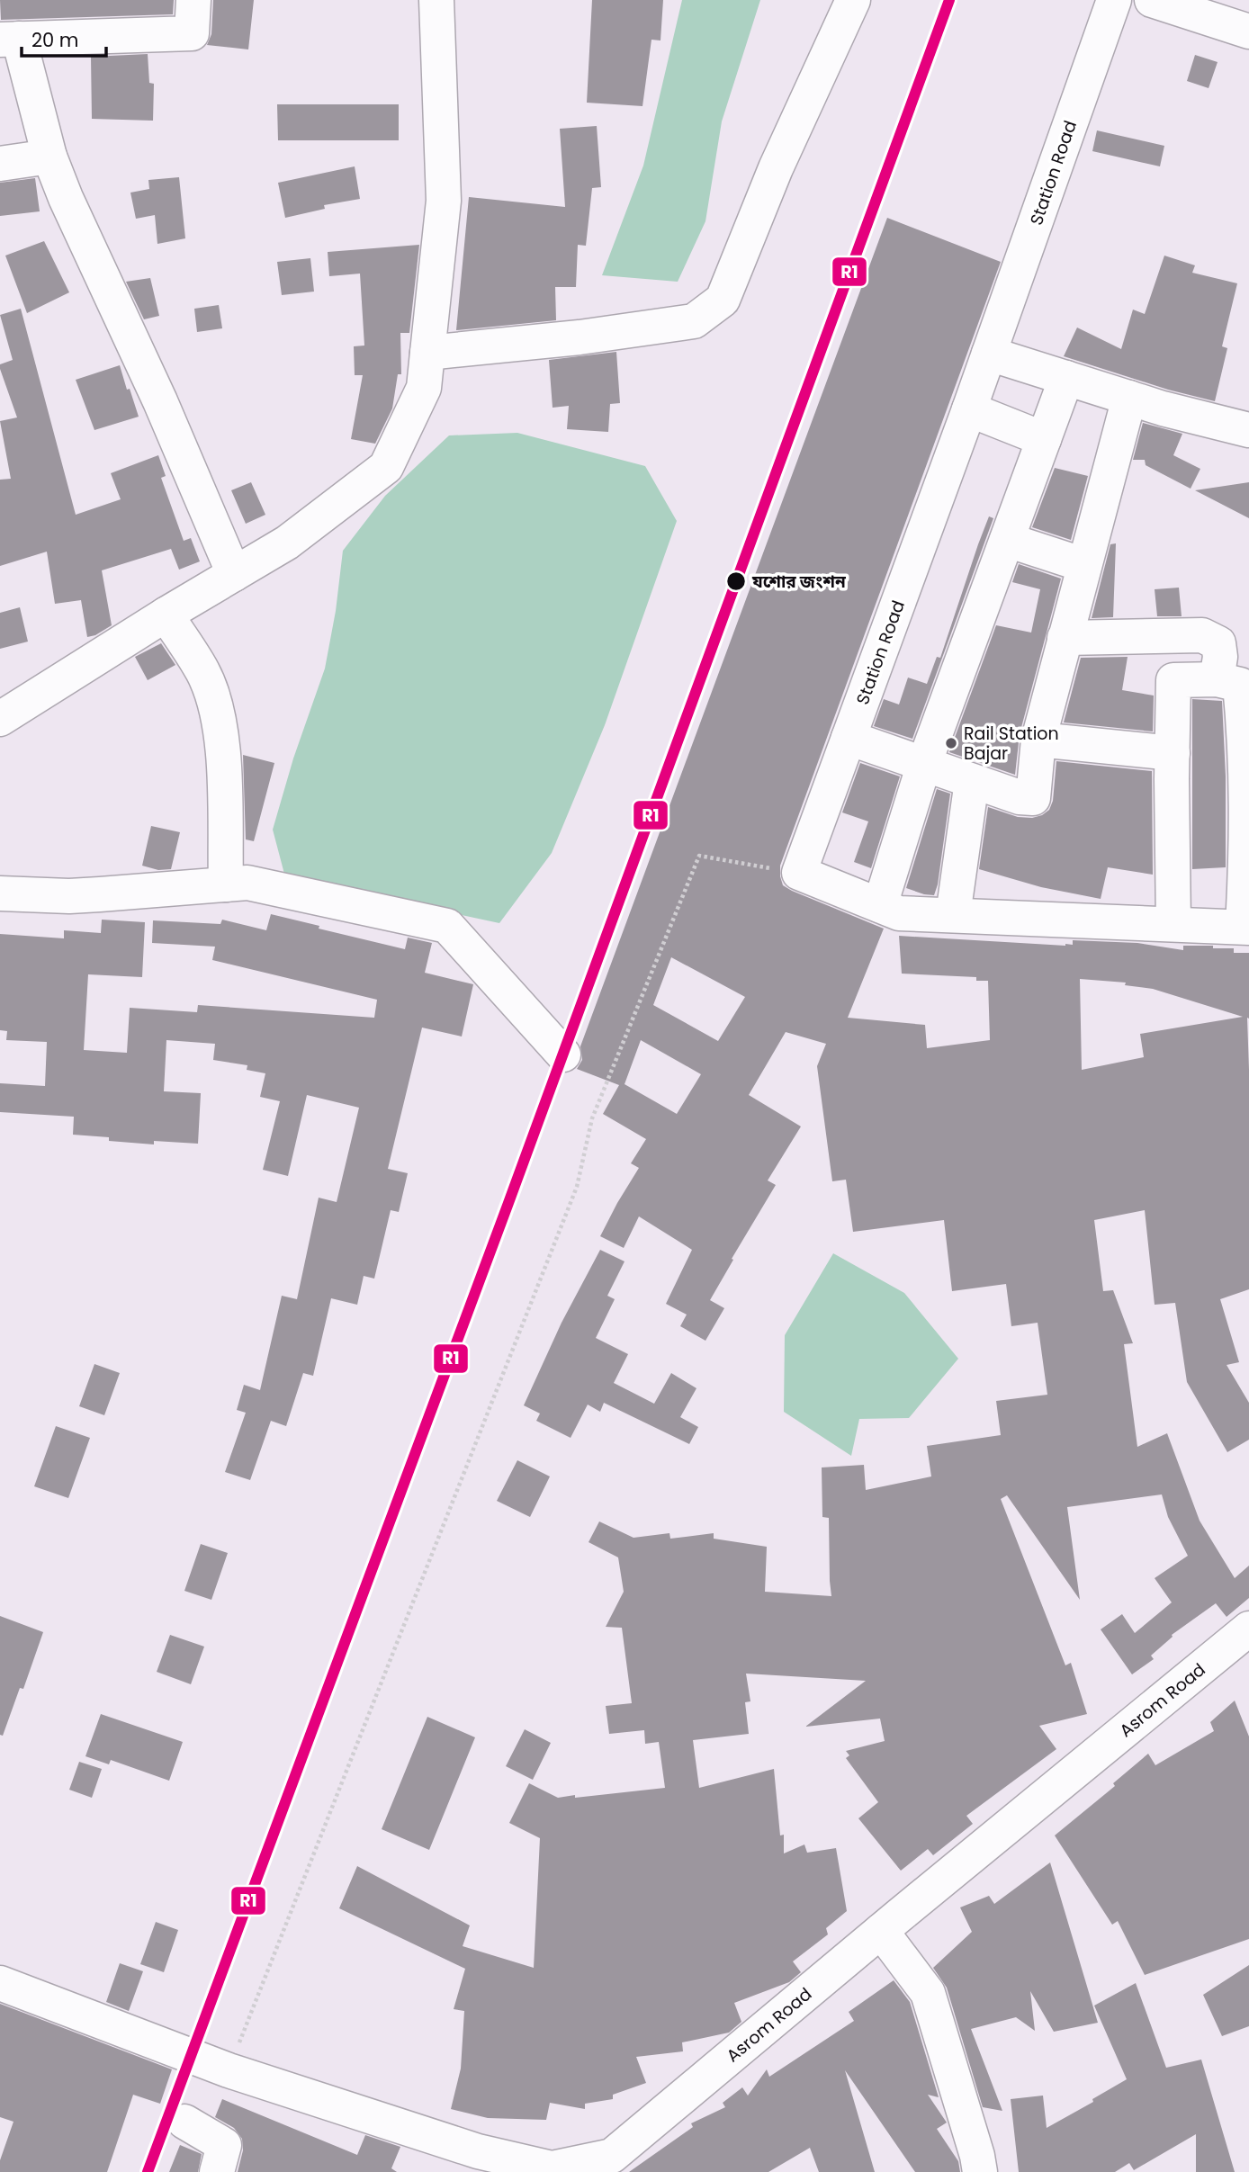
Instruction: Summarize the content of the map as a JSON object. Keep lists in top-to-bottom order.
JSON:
{
  "streets": {
    "street": ["Station Road", "Asrom Road"]
  },
  "places": ["যশোর জংশন", "Rail Station Bajar"],
  "lines": ["transit line R1"],
  "scale_bar": "20 m"
}
